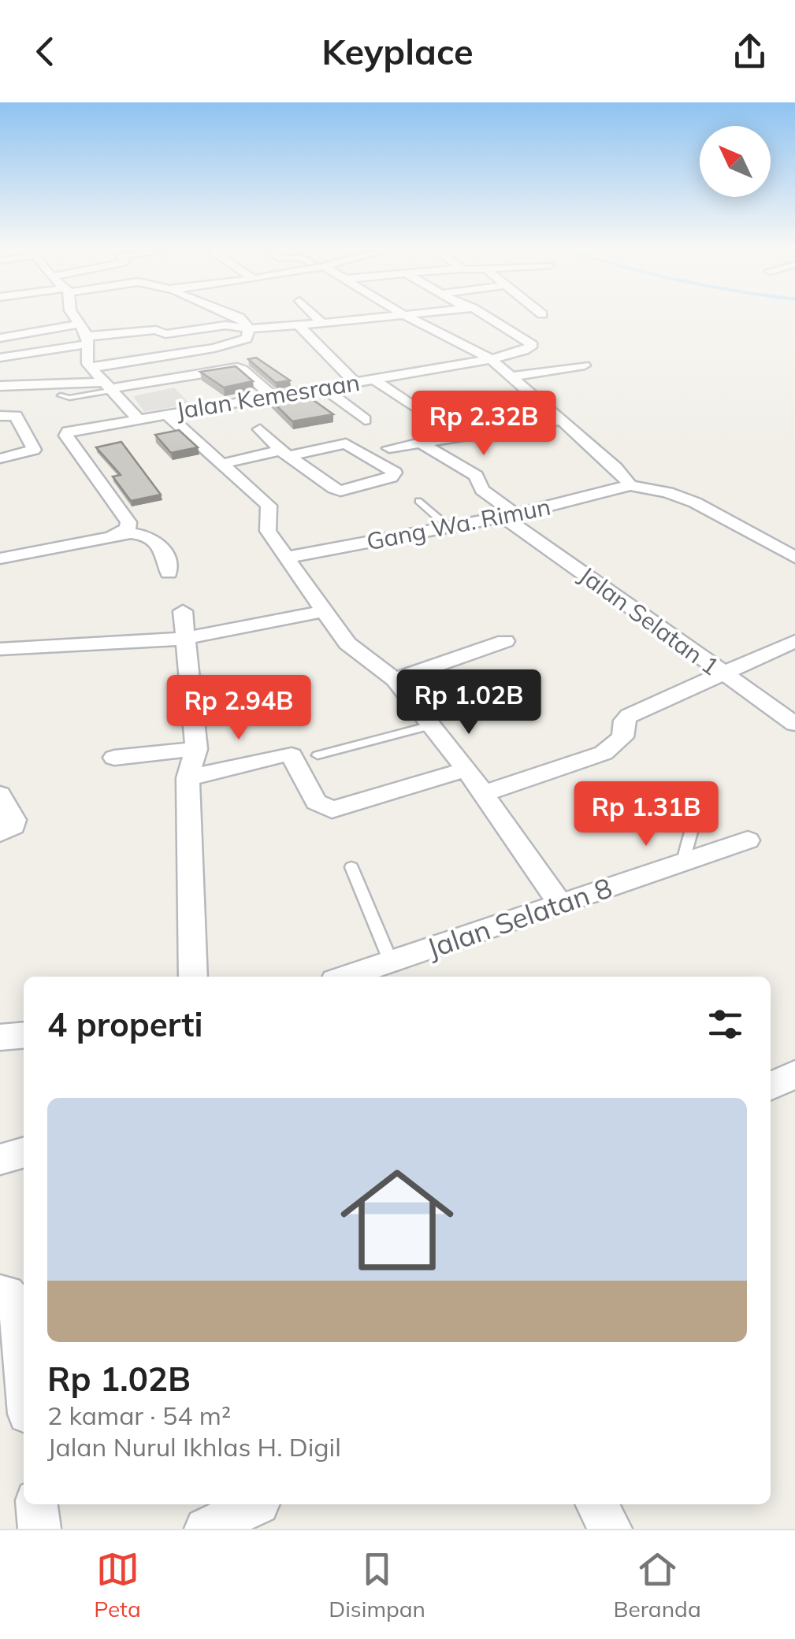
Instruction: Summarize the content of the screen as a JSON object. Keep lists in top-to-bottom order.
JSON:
{
  "streets": {
    "street": [
      "Jalan Kemesraan",
      "Gang Wa. Rimun",
      "Jalan Selatan 1",
      "Jalan Selatan 8"
    ]
  },
  "crossings": [
    ["Gang Wa. Rimun", "Jalan Selatan 1"]
  ],
  "north": "top left",
  "page": {
    "header": "Keyplace",
    "price": [
      "Rp 2.32B",
      "Rp 1.02B",
      "Rp 2.94B",
      "Rp 1.31B"
    ],
    "heading": "4 properti",
    "list": [
      {
        "name": "Rp 1.02B",
        "note": "2 kamar · 54 m² · Jalan Nurul Ikhlas H. Digil"
      }
    ],
    "tabs": ["Peta", "Disimpan", "Beranda"]
  }
}
